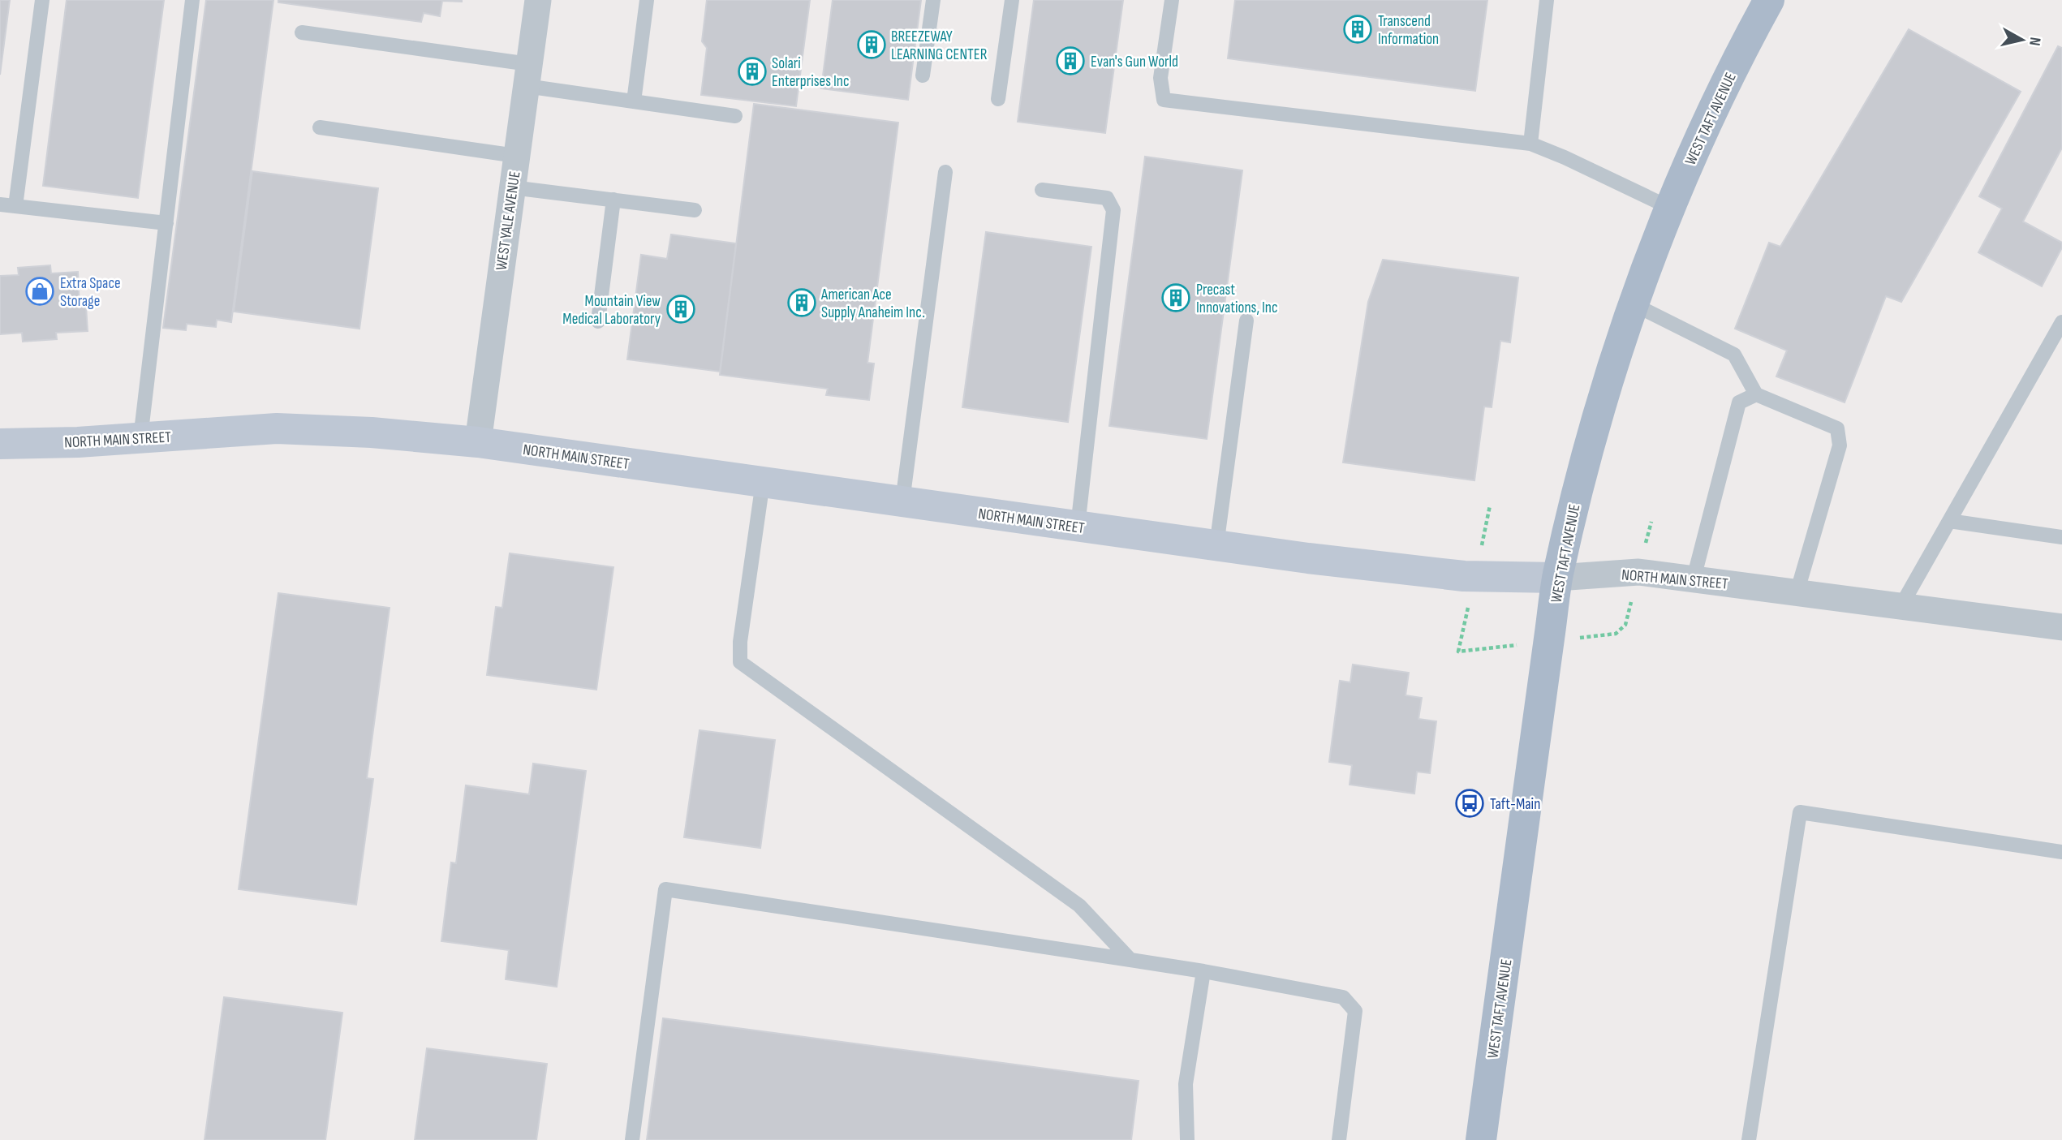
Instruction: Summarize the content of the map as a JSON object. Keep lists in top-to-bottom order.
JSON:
{
  "streets": {
    "main road": ["WEST TAFT AVENUE", "NORTH MAIN STREET"],
    "street": ["WEST YALE AVENUE"]
  },
  "crossings": [
    ["WEST TAFT AVENUE", "NORTH MAIN STREET"],
    ["WEST YALE AVENUE", "NORTH MAIN STREET"]
  ],
  "places": {
    "building": [
      "Transcend Information",
      "BREEZEWAY LEARNING CENTER",
      "Evan's Gun World",
      "Solari Enterprises Inc",
      "Precast Innovations, Inc",
      "American Ace Supply Anaheim Inc.",
      "Mountain View Medical Laboratory"
    ],
    "shop": ["Extra Space Storage"],
    "bus stop": ["Taft-Main"]
  },
  "north": "right"
}
